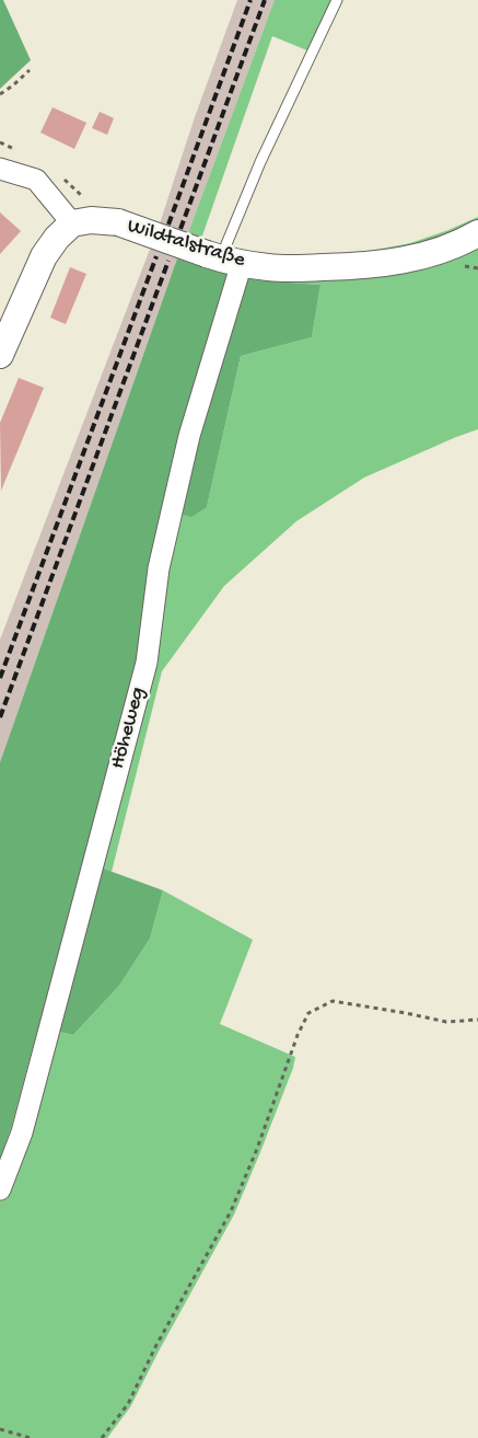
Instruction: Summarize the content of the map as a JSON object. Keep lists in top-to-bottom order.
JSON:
{
  "streets": {
    "street": ["Wildtalstraße", "Höheweg"]
  },
  "crossings": [
    ["Wildtalstraße", "Höheweg"]
  ]
}
